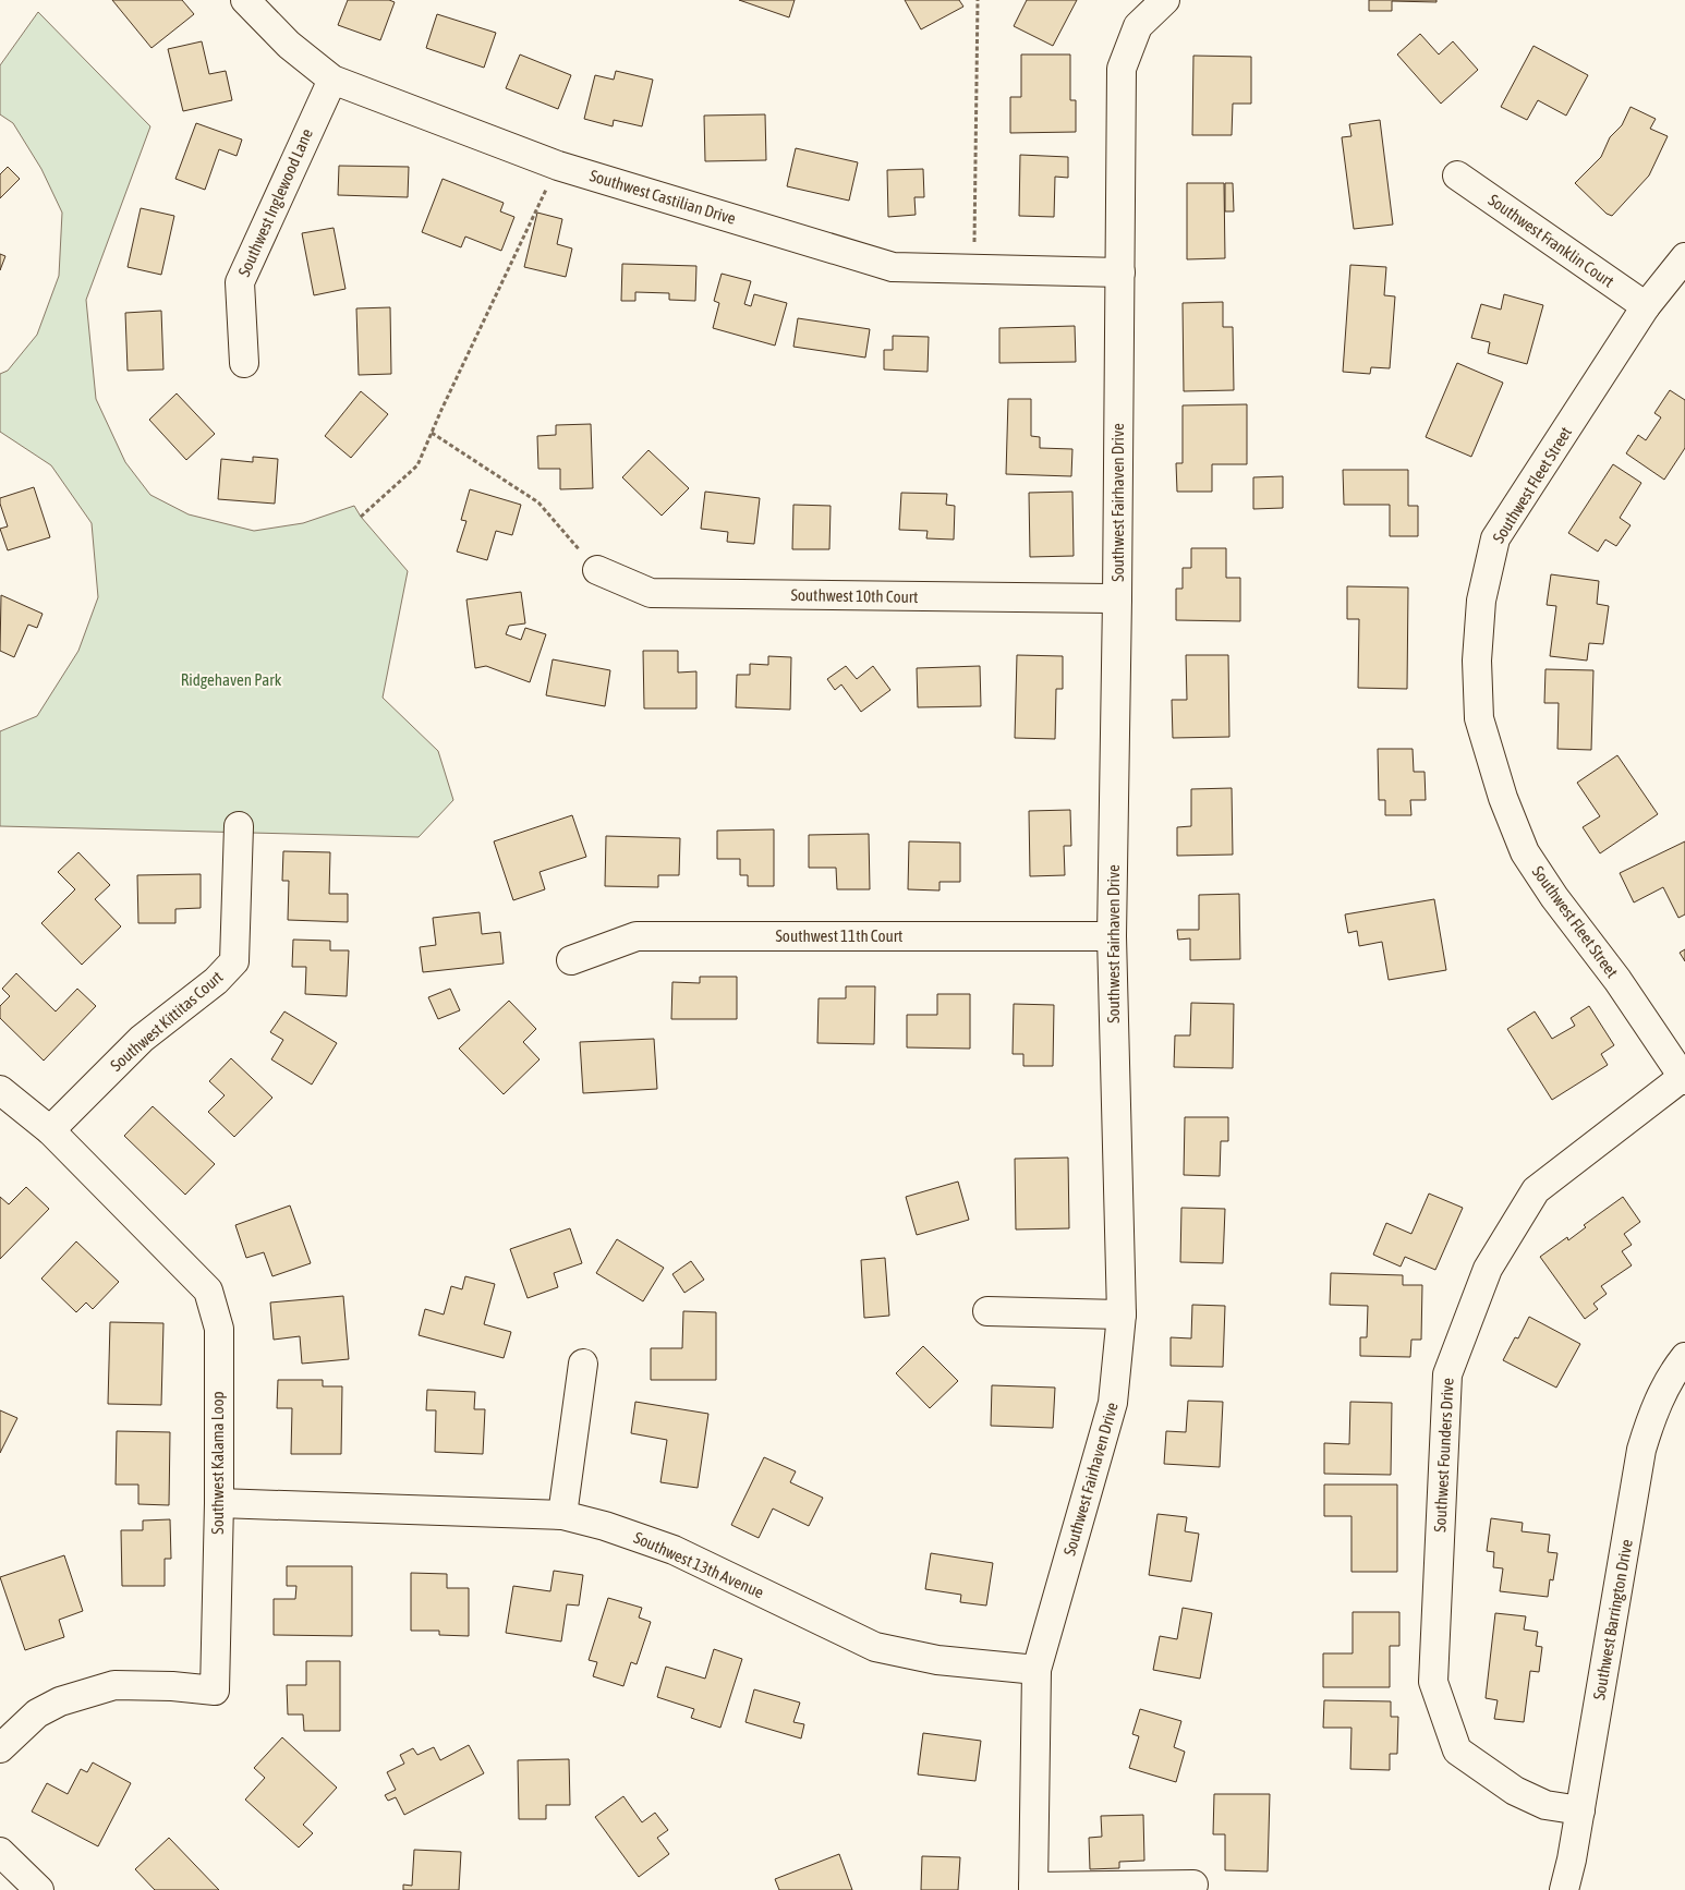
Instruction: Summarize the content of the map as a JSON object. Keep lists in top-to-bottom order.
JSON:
{
  "streets": {
    "street": [
      "Southwest Castilian Drive",
      "Southwest Inglewood Lane",
      "Southwest Franklin Court",
      "Southwest Fleet Street",
      "Southwest Fairhaven Drive",
      "Southwest 10th Court",
      "Southwest 11th Court",
      "Southwest Kittitas Court",
      "Southwest Founders Drive",
      "Southwest Kalama Loop",
      "Southwest 13th Avenue",
      "Southwest Barrington Drive"
    ]
  },
  "crossings": [
    ["Southwest Castilian Drive", "Southwest Inglewood Lane"],
    ["Southwest Castilian Drive", "Southwest Fairhaven Drive"],
    ["Southwest Franklin Court", "Southwest Fleet Street"],
    ["Southwest Fleet Street", "Southwest Founders Drive"],
    ["Southwest Fairhaven Drive", "Southwest 10th Court"],
    ["Southwest Fairhaven Drive", "Southwest 11th Court"],
    ["Southwest Fairhaven Drive", "Southwest 13th Avenue"],
    ["Southwest Kittitas Court", "Southwest Kalama Loop"],
    ["Southwest Founders Drive", "Southwest Barrington Drive"],
    ["Southwest Kalama Loop", "Southwest 13th Avenue"]
  ],
  "parks": ["Ridgehaven Park"]
}
